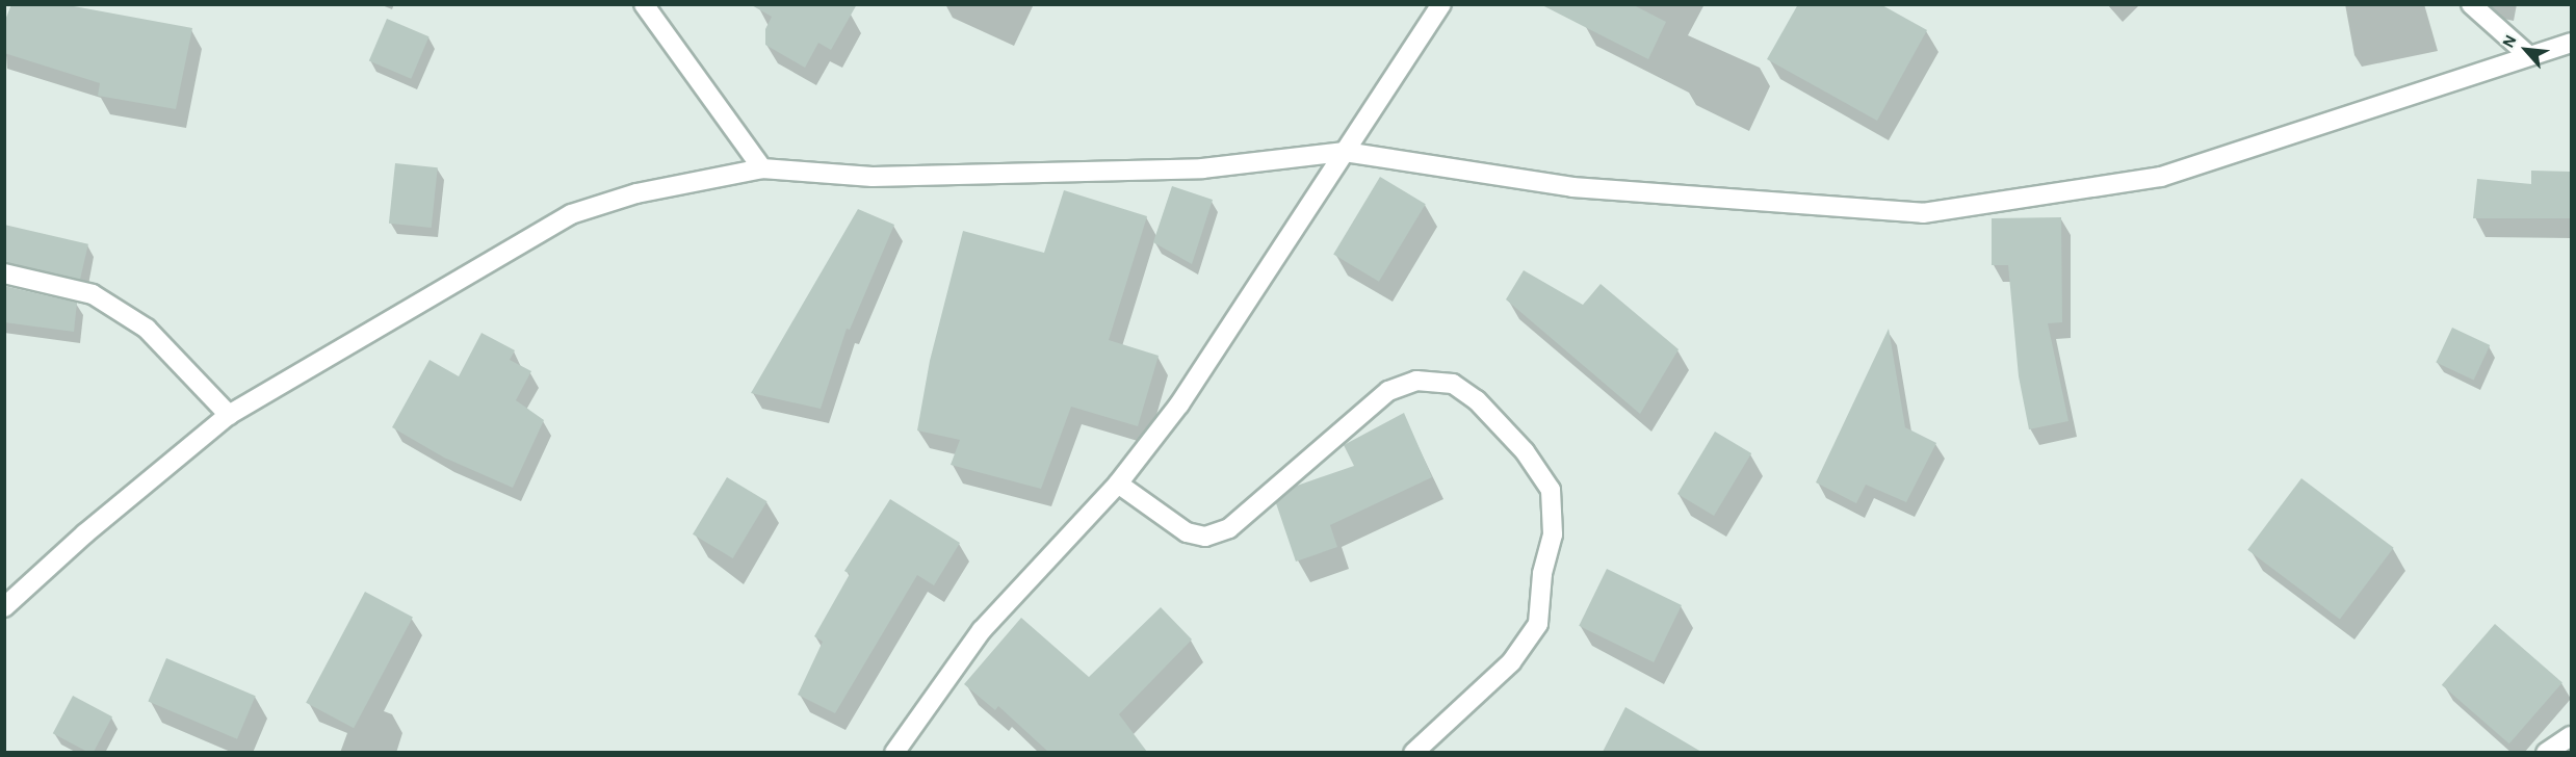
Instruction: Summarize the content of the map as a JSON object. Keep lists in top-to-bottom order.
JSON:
{
  "north": "top left"
}
